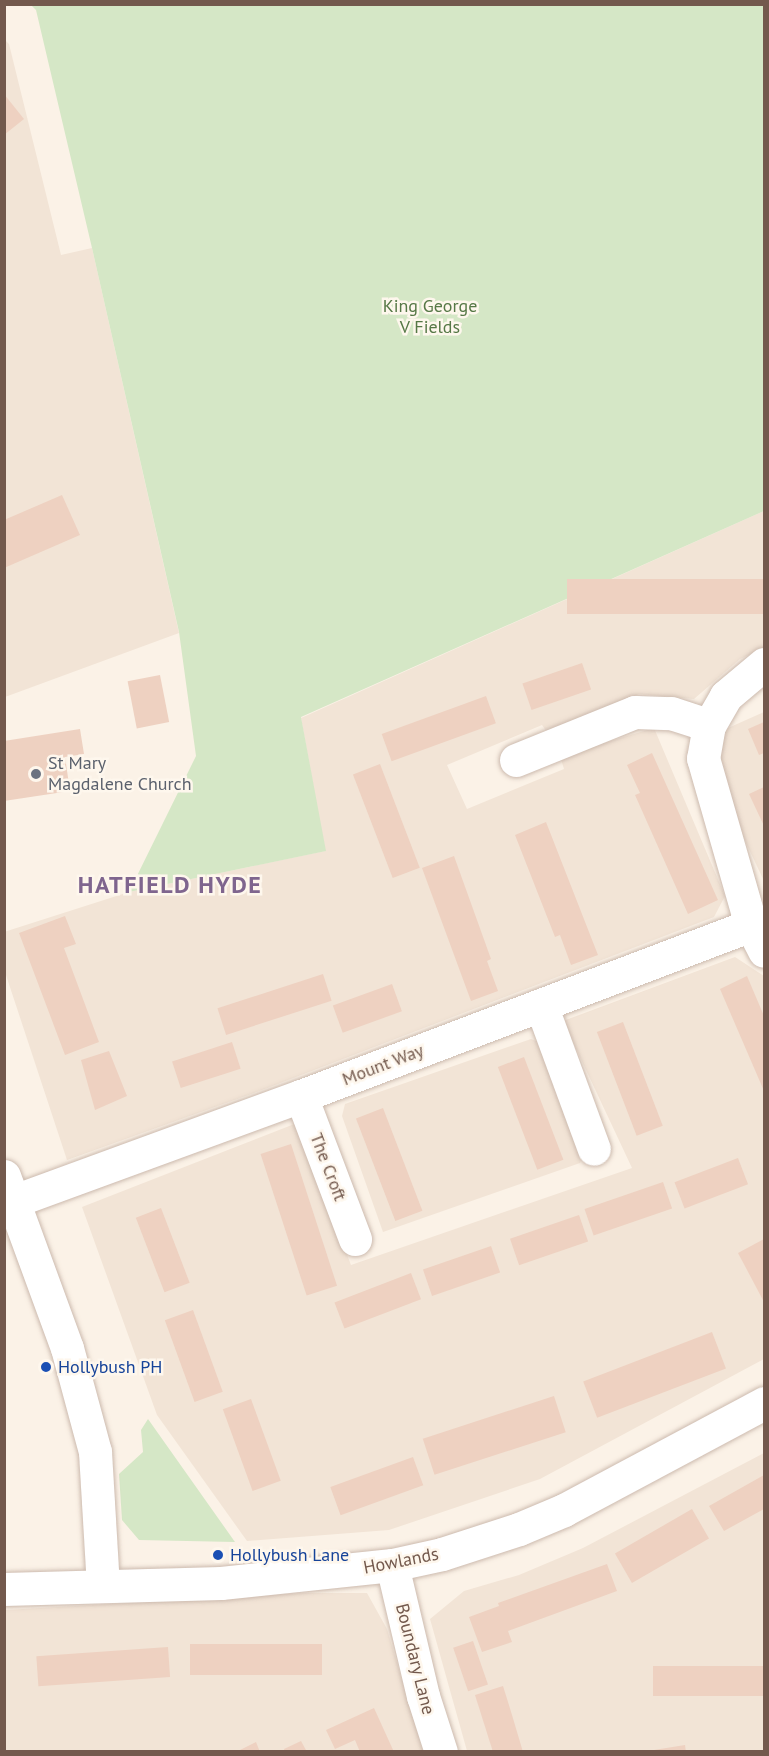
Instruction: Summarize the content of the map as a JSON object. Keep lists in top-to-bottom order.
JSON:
{
  "streets": {
    "street": [
      "Mount Way",
      "The Croft",
      "Howlands",
      "Boundary Lane"
    ]
  },
  "crossings": [
    ["Mount Way", "The Croft"],
    ["Howlands", "Boundary Lane"]
  ],
  "districts": ["HATFIELD HYDE"],
  "parks": ["King George V Fields"],
  "places": ["St Mary Magdalene Church", "Hollybush PH", "Hollybush Lane"]
}
